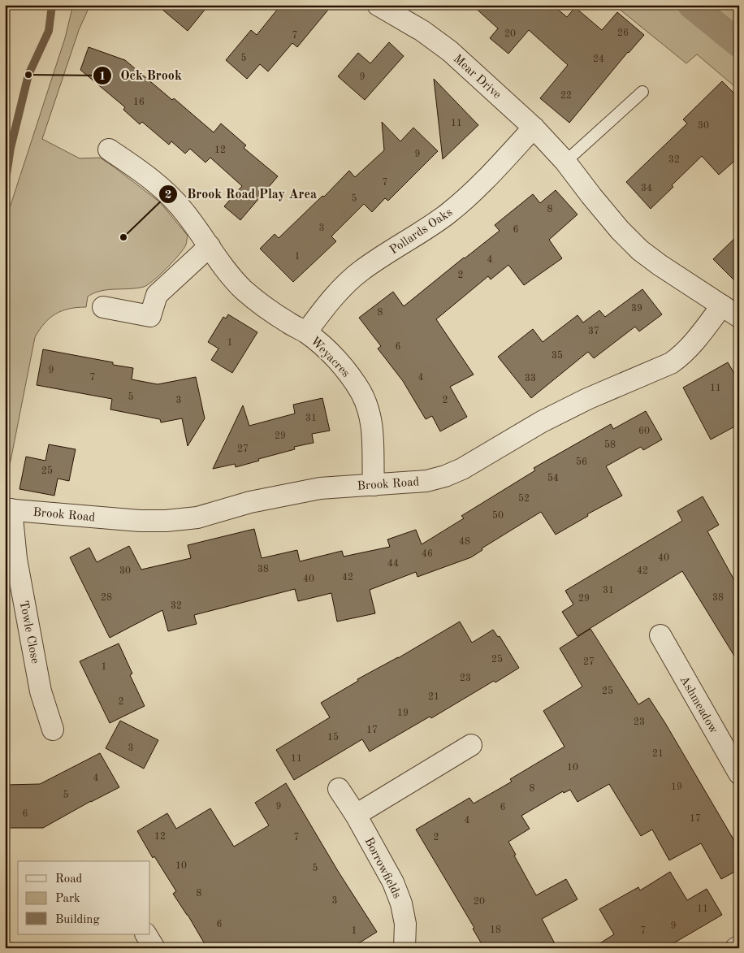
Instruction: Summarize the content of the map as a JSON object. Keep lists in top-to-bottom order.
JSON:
{
  "streets": {
    "street": [
      "Mear Drive",
      "Pollards Oaks",
      "Weyacres",
      "Brook Road",
      "Towle Close",
      "Ashmeadow",
      "Borrowfields"
    ]
  },
  "crossings": [
    ["Mear Drive", "Pollards Oaks"],
    ["Mear Drive", "Brook Road"],
    ["Pollards Oaks", "Weyacres"],
    ["Weyacres", "Brook Road"],
    ["Brook Road", "Towle Close"]
  ],
  "places": ["Ock Brook", "Brook Road Play Area"],
  "house_numbers": [
    "26",
    "20",
    "7",
    "5",
    "24",
    "9",
    "22",
    "16",
    "11",
    "30",
    "12",
    "9",
    "32",
    "7",
    "34",
    "5",
    "8",
    "3",
    "6",
    "1",
    "4",
    "2",
    "39",
    "8",
    "37",
    "1",
    "6",
    "35",
    "9",
    "7",
    "4",
    "33",
    "11",
    "5",
    "3",
    "2",
    "31",
    "60",
    "29",
    "58",
    "27",
    "56",
    "25",
    "54",
    "52",
    "50",
    "48",
    "46",
    "40",
    "44",
    "38",
    "30",
    "42",
    "42",
    "40",
    "31",
    "28",
    "38",
    "29",
    "32",
    "25",
    "27",
    "1",
    "23",
    "25",
    "21",
    "2",
    "19",
    "23",
    "17",
    "15",
    "3",
    "21",
    "11",
    "10",
    "4",
    "19",
    "8",
    "5",
    "9",
    "6",
    "6",
    "17",
    "4",
    "12",
    "7",
    "2",
    "10",
    "5",
    "8",
    "3",
    "20",
    "11",
    "6",
    "9",
    "18",
    "1",
    "7"
  ],
  "legend": ["Road", "Park", "Building"]
}
